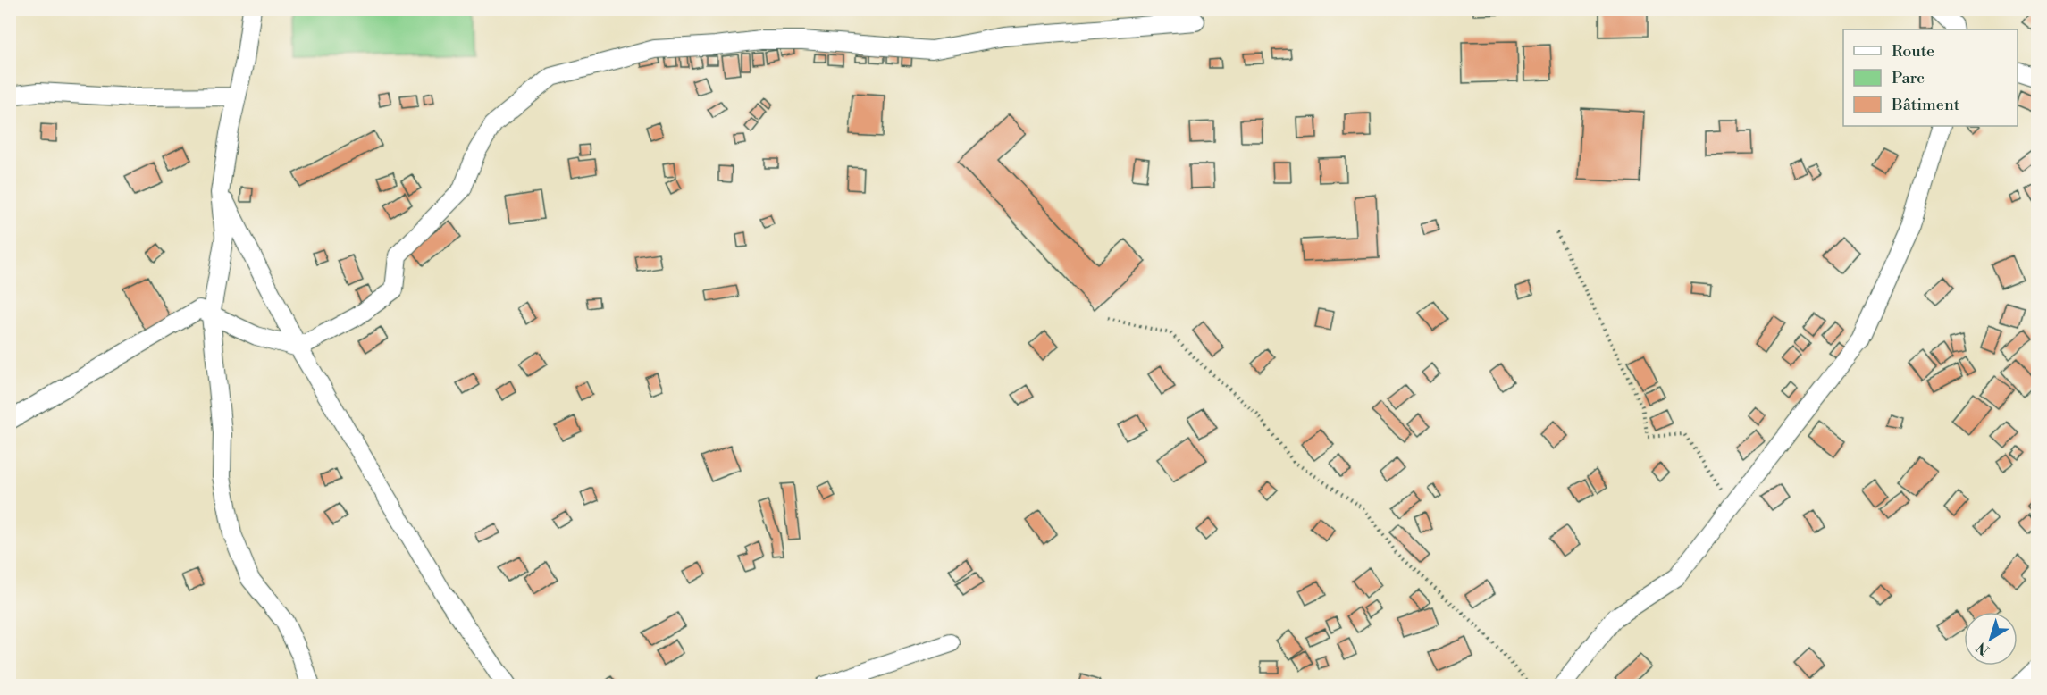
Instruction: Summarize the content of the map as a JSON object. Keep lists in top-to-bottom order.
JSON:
{
  "legend": ["Route", "Parc", "Bâtiment"],
  "north": "bottom left"
}
